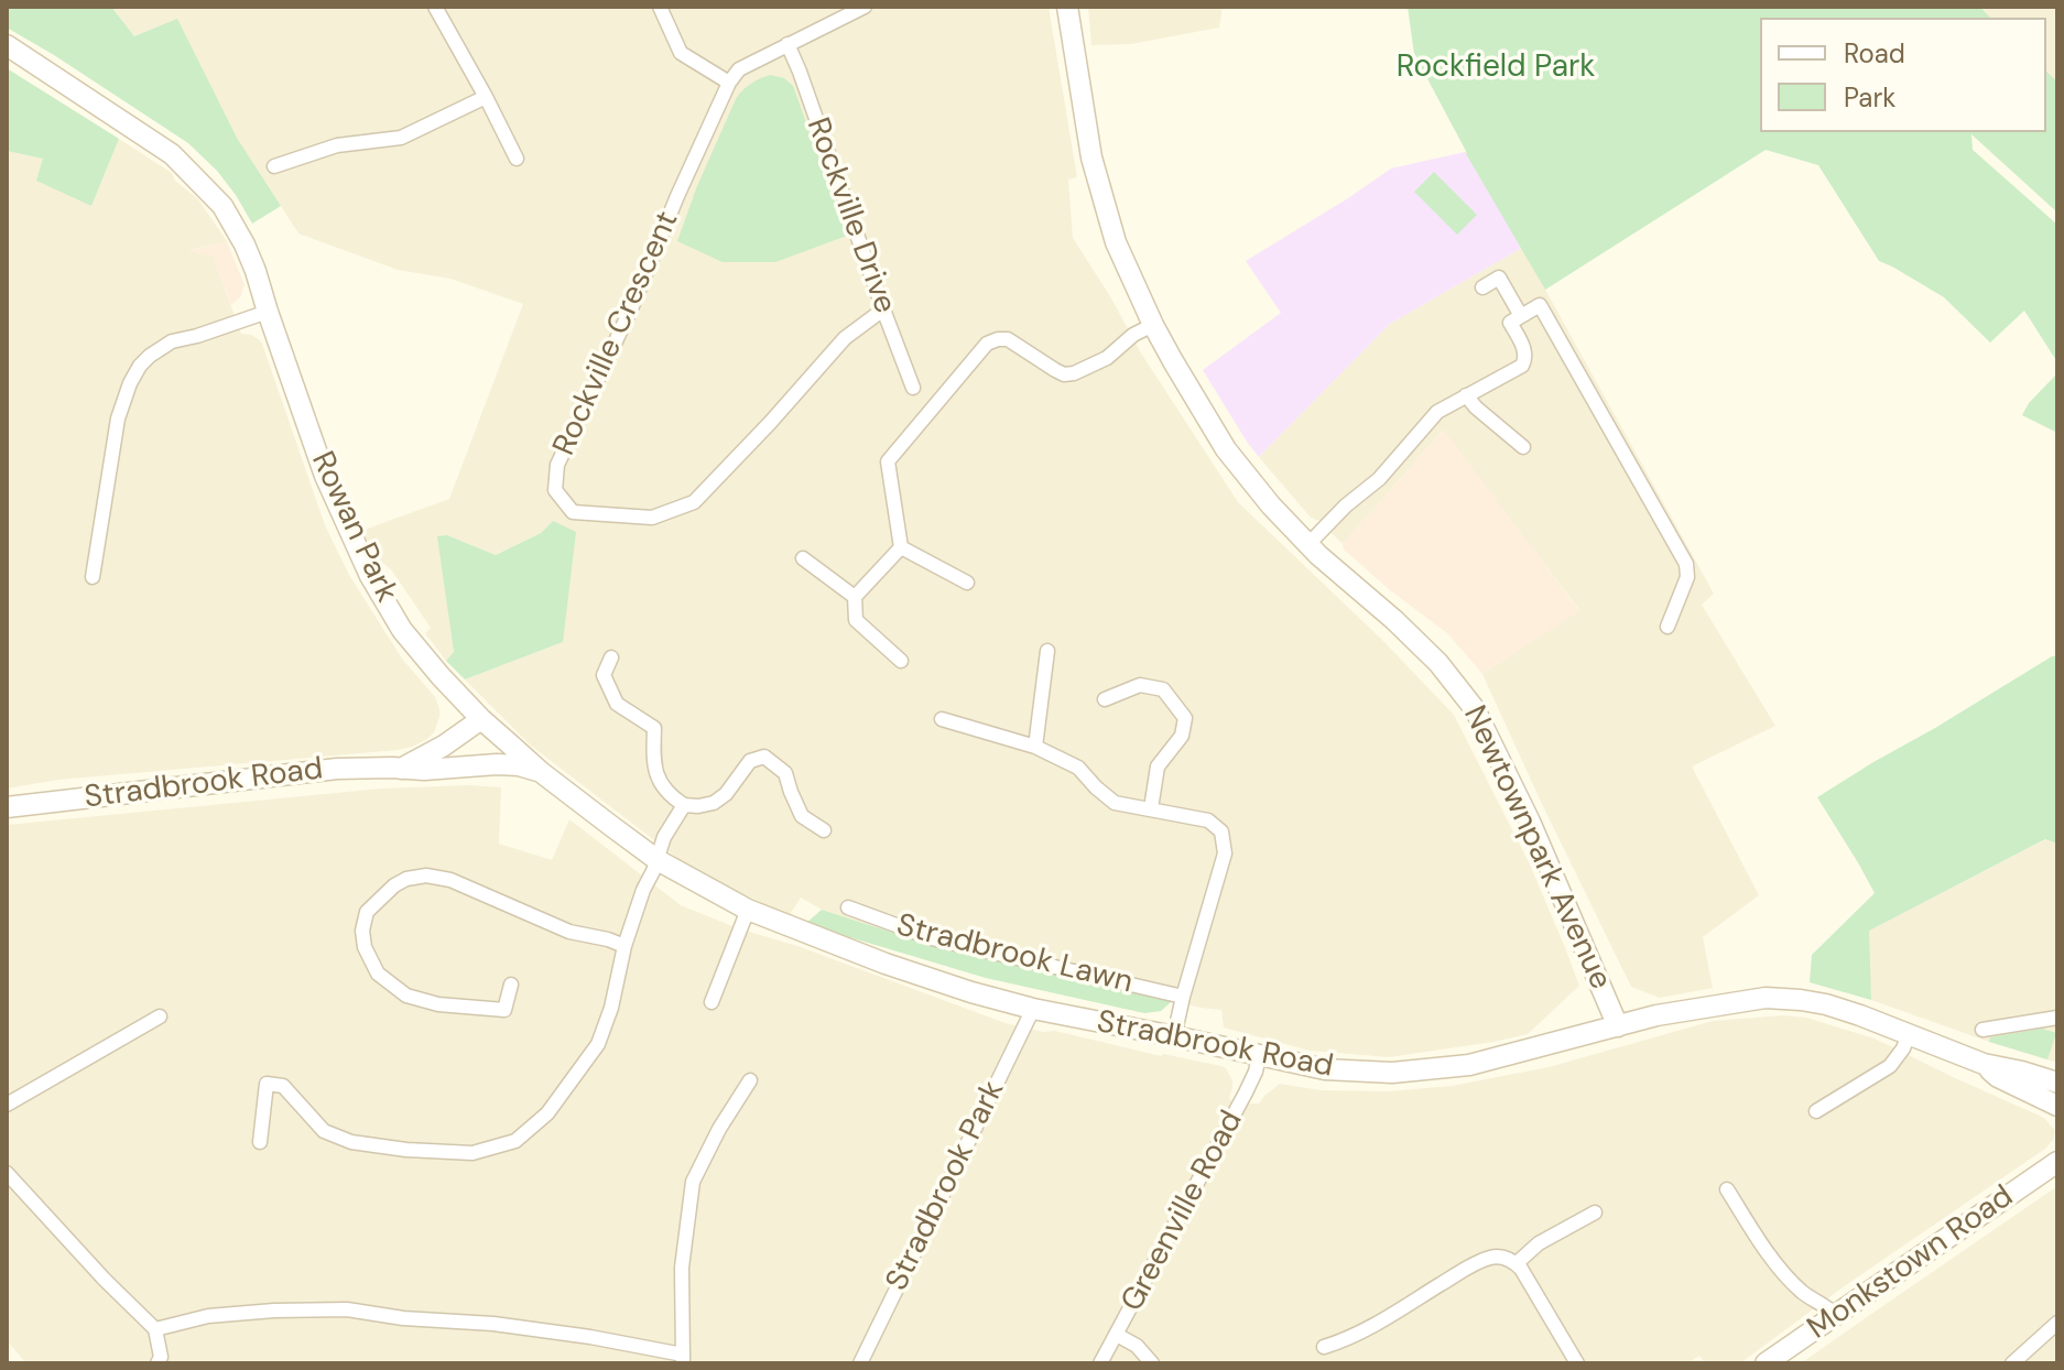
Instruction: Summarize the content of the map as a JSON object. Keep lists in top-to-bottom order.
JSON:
{
  "streets": {
    "main road": [
      "Rowan Park",
      "Stradbrook Road",
      "Newtownpark Avenue",
      "Monkstown Road"
    ],
    "street": [
      "Rockville Drive",
      "Rockville Crescent",
      "Stradbrook Lawn",
      "Stradbrook Park",
      "Greenville Road"
    ]
  },
  "crossings": [
    ["Rockville Drive", "Rockville Crescent"],
    ["Rowan Park", "Stradbrook Road"],
    ["Stradbrook Road", "Newtownpark Avenue"],
    ["Stradbrook Road", "Stradbrook Park"],
    ["Stradbrook Road", "Greenville Road"]
  ],
  "parks": ["Rockfield Park"],
  "legend": ["Road", "Park"]
}
